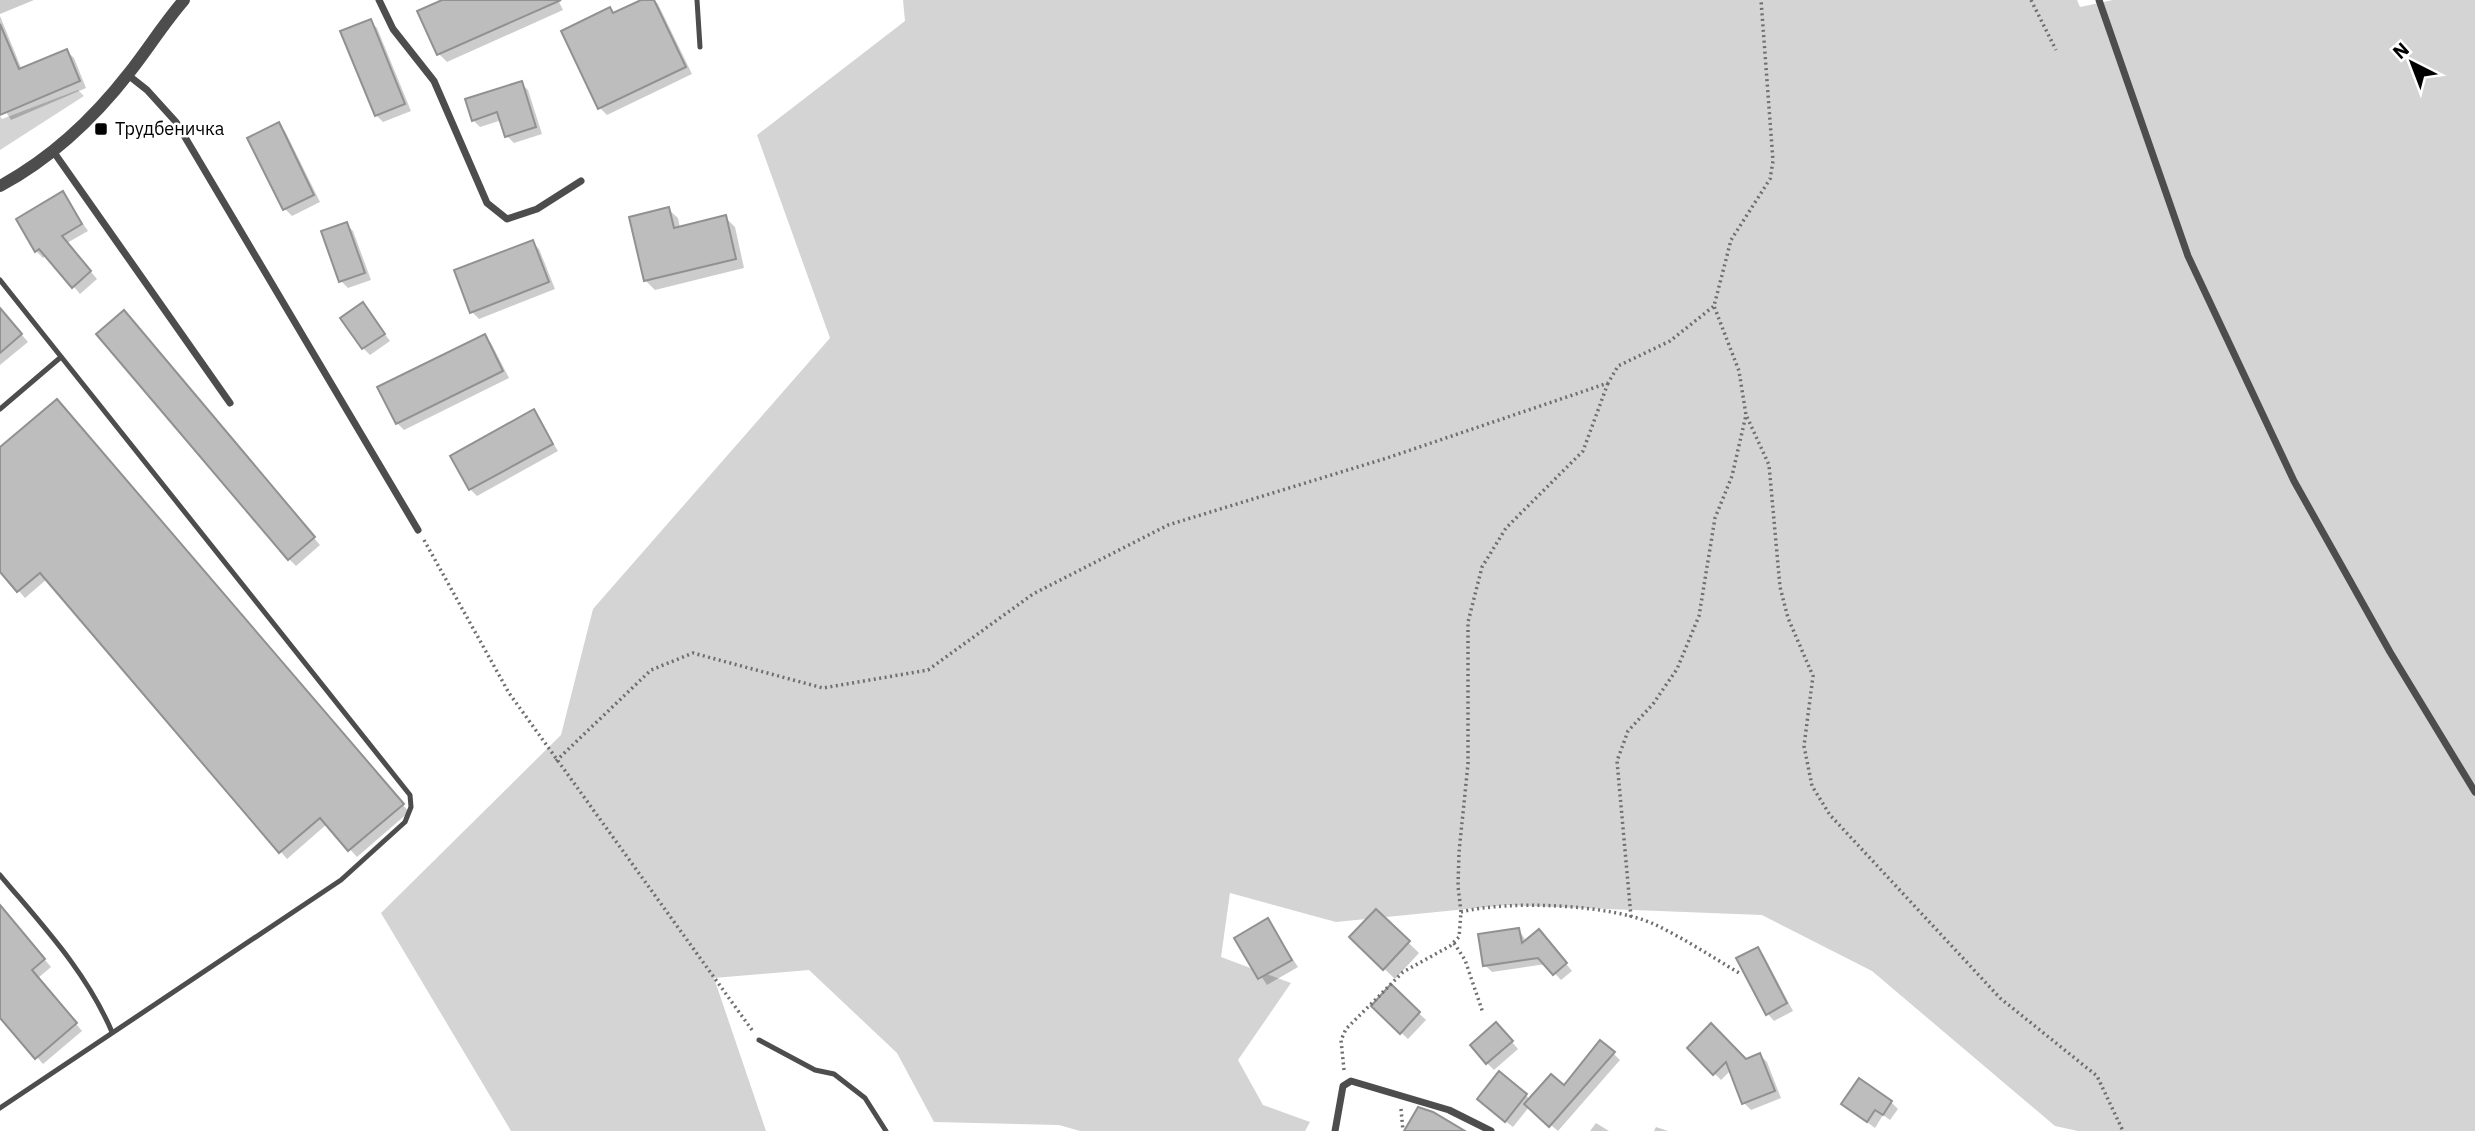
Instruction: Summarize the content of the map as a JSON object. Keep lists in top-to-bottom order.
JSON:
{
  "places": {
    "transit": ["Трудбеничка"]
  },
  "north": "top left"
}
